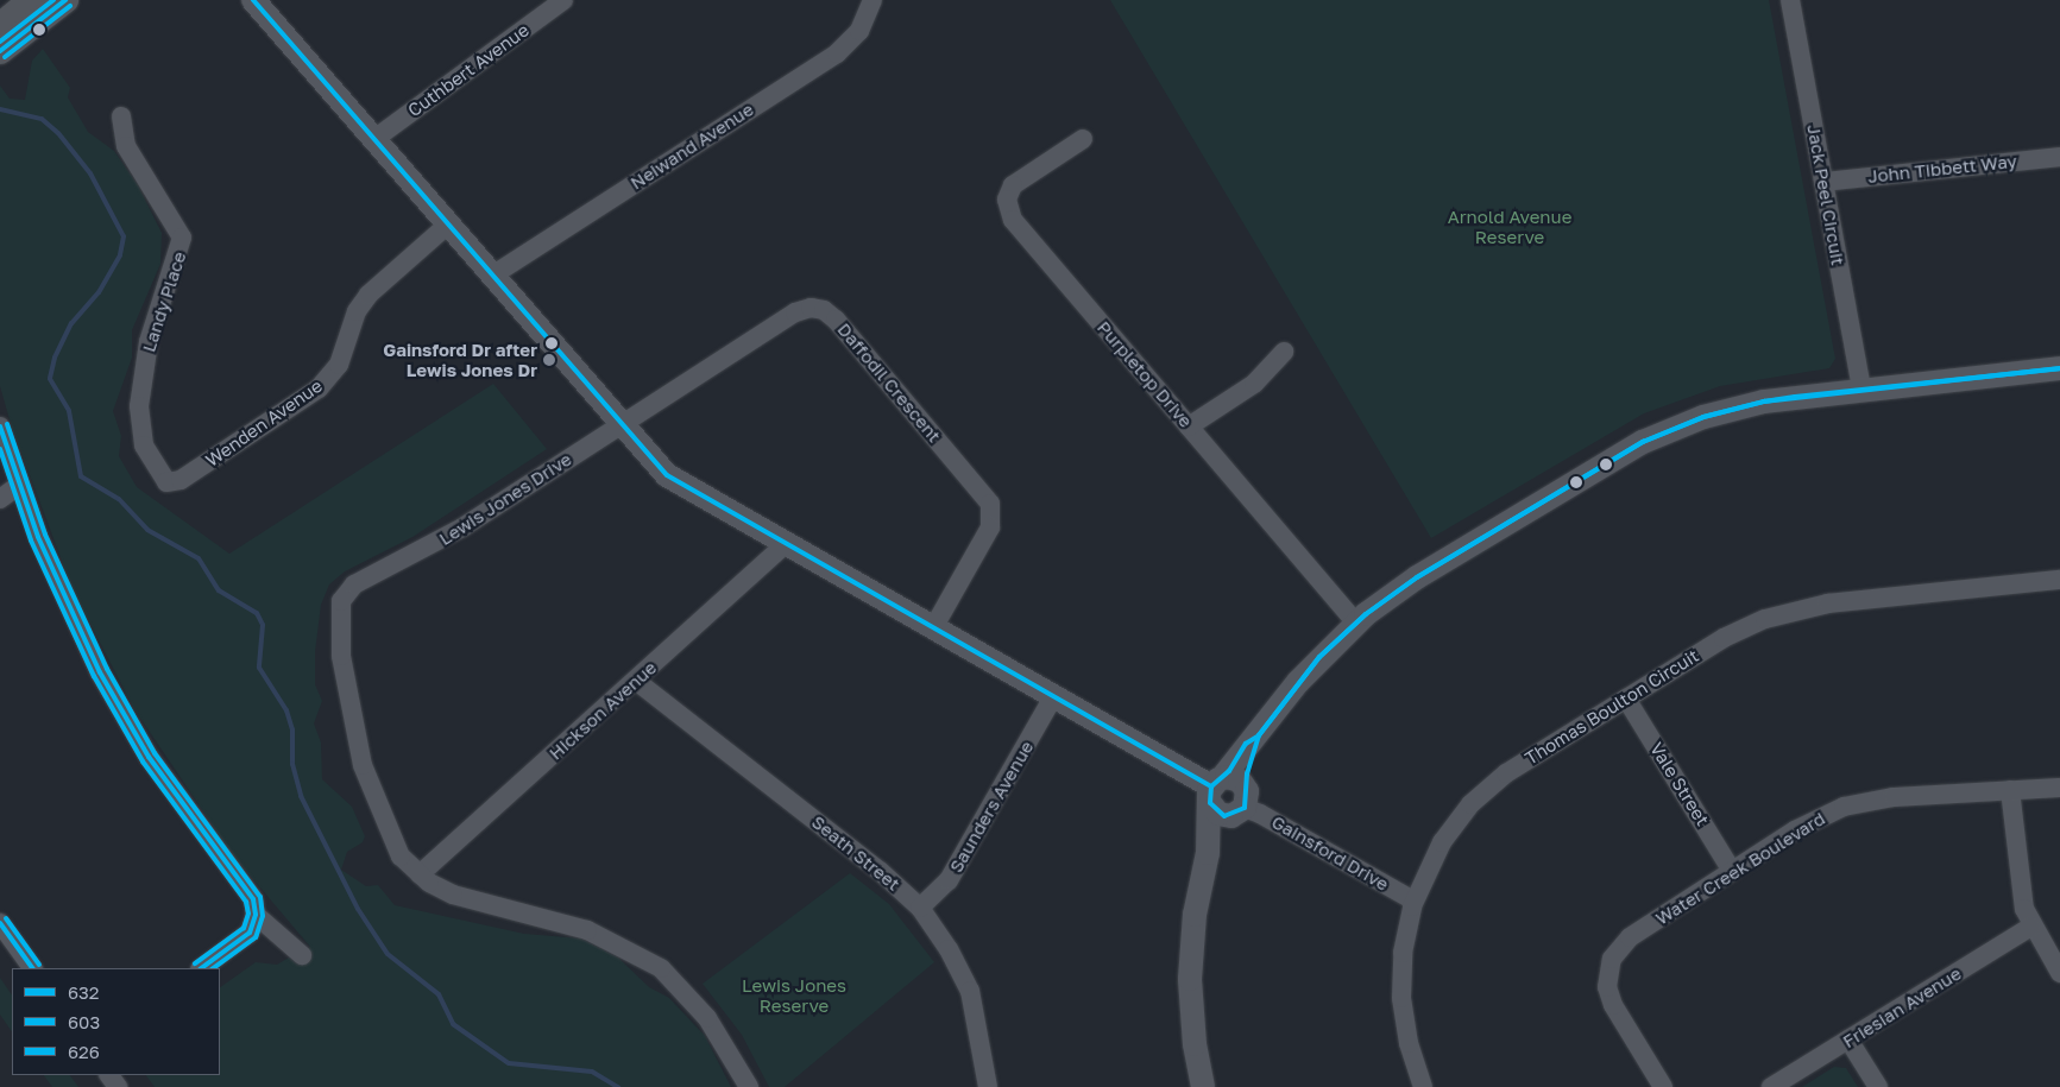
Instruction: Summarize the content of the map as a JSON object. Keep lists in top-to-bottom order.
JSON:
{
  "streets": {
    "street": [
      "Cuthbert Avenue",
      "Neiwand Avenue",
      "John Tibbett Way",
      "Jack Peel Circuit",
      "Landy Place",
      "Purpletop Drive",
      "Daffodil Crescent",
      "Wenden Avenue",
      "Lewis Jones Drive",
      "Thomas Boulton Circuit",
      "Hickson Avenue",
      "Vale Street",
      "Saunders Avenue",
      "Seath Street",
      "Gainsford Drive",
      "Water Creek Boulevard",
      "Friesian Avenue"
    ]
  },
  "crossings": [
    ["John Tibbett Way", "Jack Peel Circuit"],
    ["Landy Place", "Wenden Avenue"],
    ["Daffodil Crescent", "Lewis Jones Drive"],
    ["Lewis Jones Drive", "Hickson Avenue"],
    ["Thomas Boulton Circuit", "Vale Street"],
    ["Thomas Boulton Circuit", "Gainsford Drive"],
    ["Hickson Avenue", "Seath Street"],
    ["Vale Street", "Water Creek Boulevard"],
    ["Saunders Avenue", "Seath Street"]
  ],
  "parks": ["Arnold Avenue Reserve", "Lewis Jones Reserve"],
  "places": ["Gainsford Dr after Lewis Jones Dr"],
  "lines": ["transit line 632", "transit line 626", "transit line 603"],
  "legend": ["632", "603", "626"]
}
